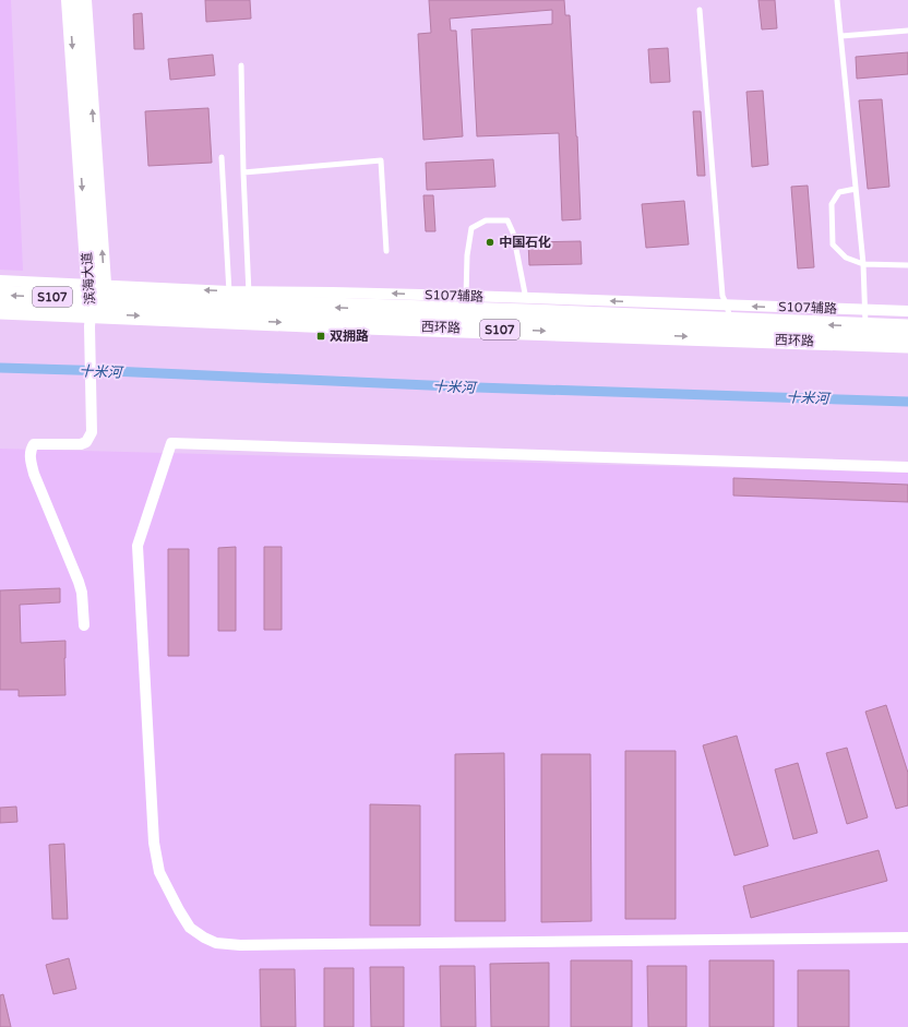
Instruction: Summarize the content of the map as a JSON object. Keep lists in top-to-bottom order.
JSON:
{
  "streets": {
    "highway": ["S107", "西环路"],
    "main road": ["滨海大道"]
  },
  "crossings": [
    ["滨海大道", "西环路"]
  ],
  "water": ["十米河"],
  "places": {
    "other": ["中国石化"],
    "transit": ["双拥路"]
  }
}
